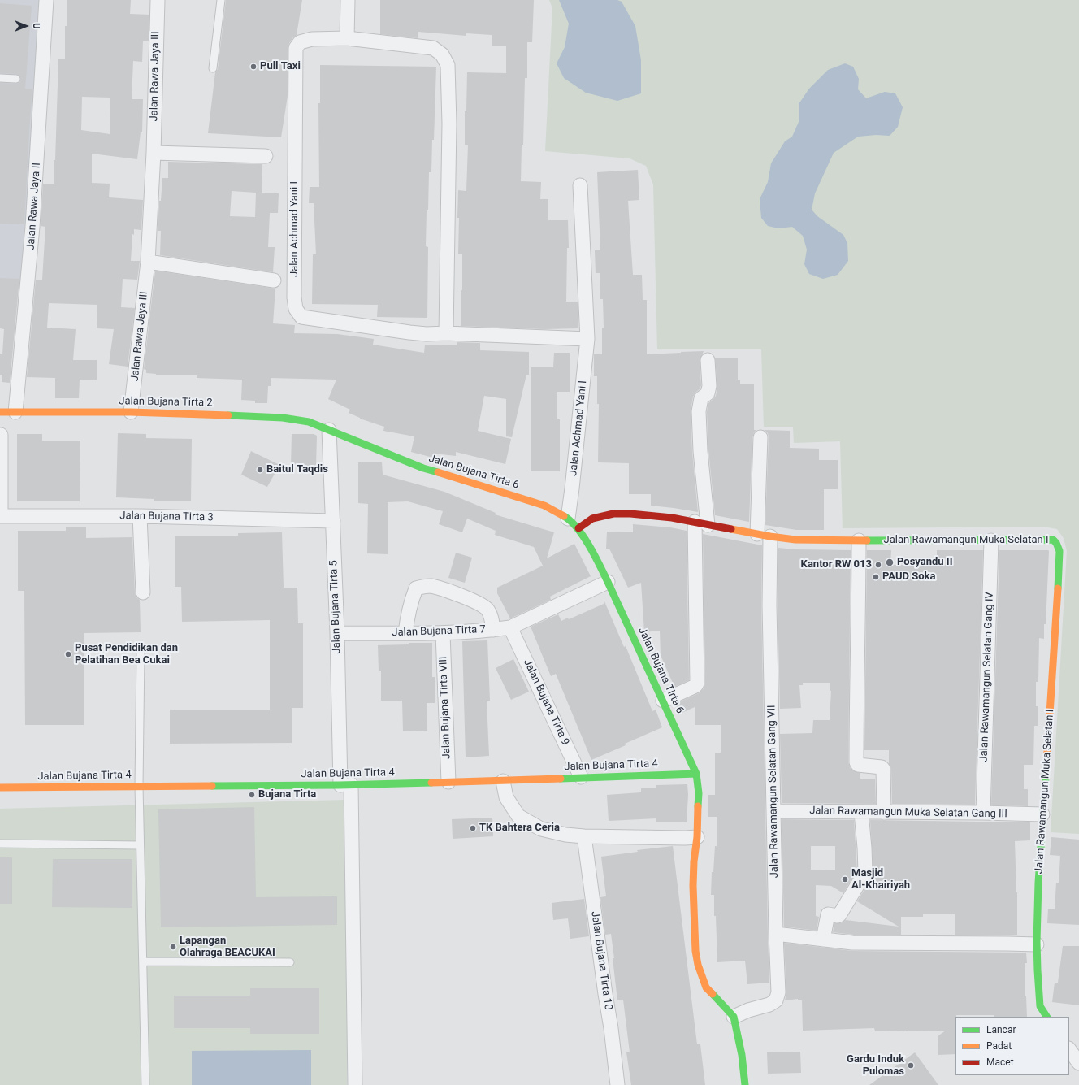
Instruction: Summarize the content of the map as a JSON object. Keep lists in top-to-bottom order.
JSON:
{
  "streets": {
    "street": [
      "Jalan Rawa Jaya III",
      "Jalan Rawa Jaya II",
      "Jalan Achmad Yani I",
      "Jalan Bujana Tirta 2",
      "Jalan Bujana Tirta 6",
      "Jalan Bujana Tirta 3",
      "Jalan Rawamangun Muka Selatan I",
      "Jalan Bujana Tirta 5",
      "Jalan Bujana Tirta 7",
      "Jalan Rawamangun Selatan Gang IV",
      "Jalan Bujana Tirta 9",
      "Jalan Bujana Tirta VIII",
      "Jalan Bujana Tirta 4",
      "Jalan Rawamangun Selatan Gang VII",
      "Jalan Rawamangun Muka Selatan Gang III",
      "Jalan Bujana Tirta 10"
    ]
  },
  "crossings": [
    ["Jalan Rawa Jaya III", "Jalan Bujana Tirta 2"],
    ["Jalan Rawa Jaya II", "Jalan Bujana Tirta 2"],
    ["Jalan Achmad Yani I", "Jalan Bujana Tirta 6"],
    ["Jalan Bujana Tirta 2", "Jalan Bujana Tirta 6"],
    ["Jalan Bujana Tirta 2", "Jalan Bujana Tirta 5"],
    ["Jalan Bujana Tirta 6", "Jalan Rawamangun Muka Selatan I"],
    ["Jalan Bujana Tirta 6", "Jalan Bujana Tirta 5"],
    ["Jalan Bujana Tirta 6", "Jalan Bujana Tirta 7"],
    ["Jalan Bujana Tirta 6", "Jalan Bujana Tirta 4"],
    ["Jalan Bujana Tirta 6", "Jalan Rawamangun Selatan Gang VII"],
    ["Jalan Bujana Tirta 3", "Jalan Bujana Tirta 5"],
    ["Jalan Rawamangun Muka Selatan I", "Jalan Rawamangun Selatan Gang IV"],
    ["Jalan Rawamangun Muka Selatan I", "Jalan Rawamangun Selatan Gang VII"],
    ["Jalan Rawamangun Muka Selatan I", "Jalan Rawamangun Muka Selatan Gang III"],
    ["Jalan Bujana Tirta 5", "Jalan Bujana Tirta 7"],
    ["Jalan Bujana Tirta 5", "Jalan Bujana Tirta 4"],
    ["Jalan Bujana Tirta 7", "Jalan Bujana Tirta 9"],
    ["Jalan Bujana Tirta 7", "Jalan Bujana Tirta VIII"],
    ["Jalan Rawamangun Selatan Gang IV", "Jalan Rawamangun Muka Selatan Gang III"],
    ["Jalan Bujana Tirta 9", "Jalan Bujana Tirta 4"],
    ["Jalan Bujana Tirta VIII", "Jalan Bujana Tirta 4"],
    ["Jalan Rawamangun Selatan Gang VII", "Jalan Rawamangun Muka Selatan Gang III"]
  ],
  "places": [
    "Pull Taxi",
    "Baitul Taqdis",
    "Posyandu II",
    "Kantor RW 013",
    "PAUD Soka",
    "Pusat Pendidikan dan Pelatihan Bea Cukai",
    "Bujana Tirta",
    "TK Bahtera Ceria",
    "Masjid Al-Khairiyah",
    "Lapangan Olahraga BEACUKAI",
    "Gardu Induk Pulomas"
  ],
  "legend": ["Lancar", "Padat", "Macet"],
  "north": "right"
}
